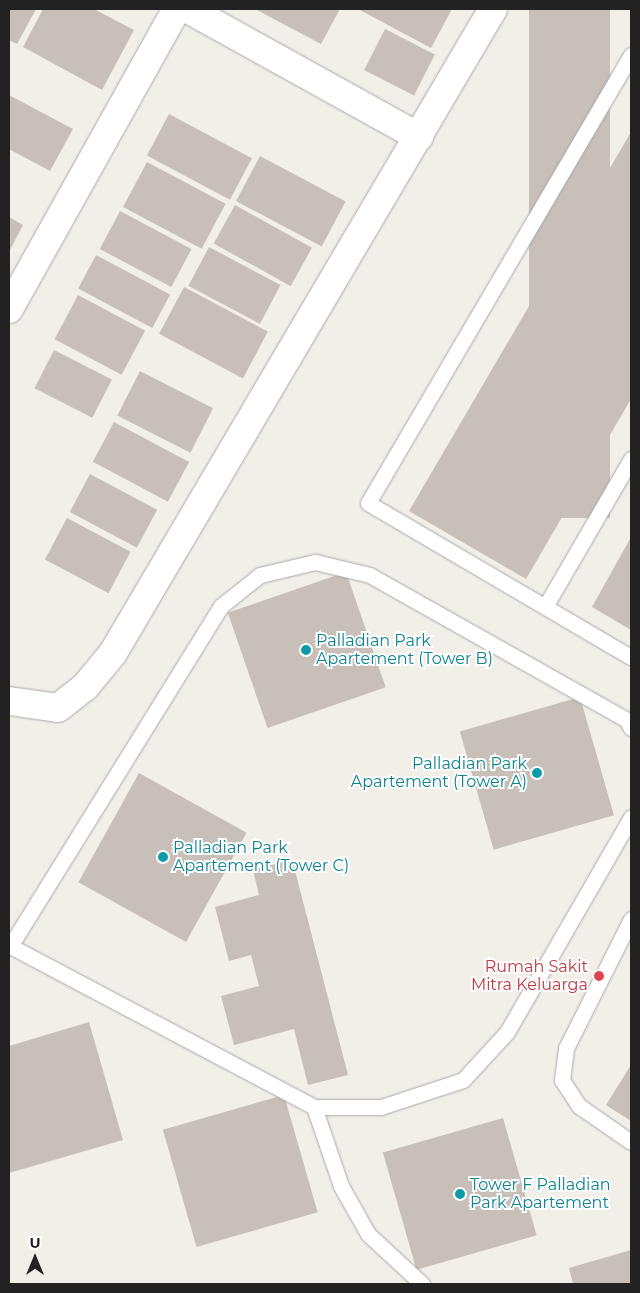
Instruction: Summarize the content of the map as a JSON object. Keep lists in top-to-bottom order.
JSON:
{
  "places": [
    "Palladian Park Apartement (Tower B)",
    "Palladian Park Apartement (Tower A)",
    "Palladian Park Apartement (Tower C)",
    "Rumah Sakit Mitra Keluarga",
    "Tower F Palladian Park Apartement"
  ],
  "north": "top"
}
